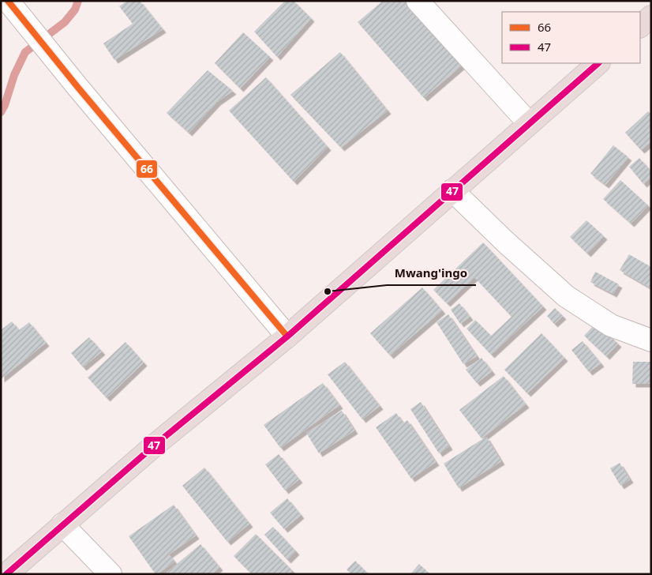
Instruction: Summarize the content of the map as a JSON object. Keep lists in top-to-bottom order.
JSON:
{
  "places": ["Mwang'ingo"],
  "lines": ["transit line 66", "transit line 47"],
  "legend": ["66", "47"]
}
